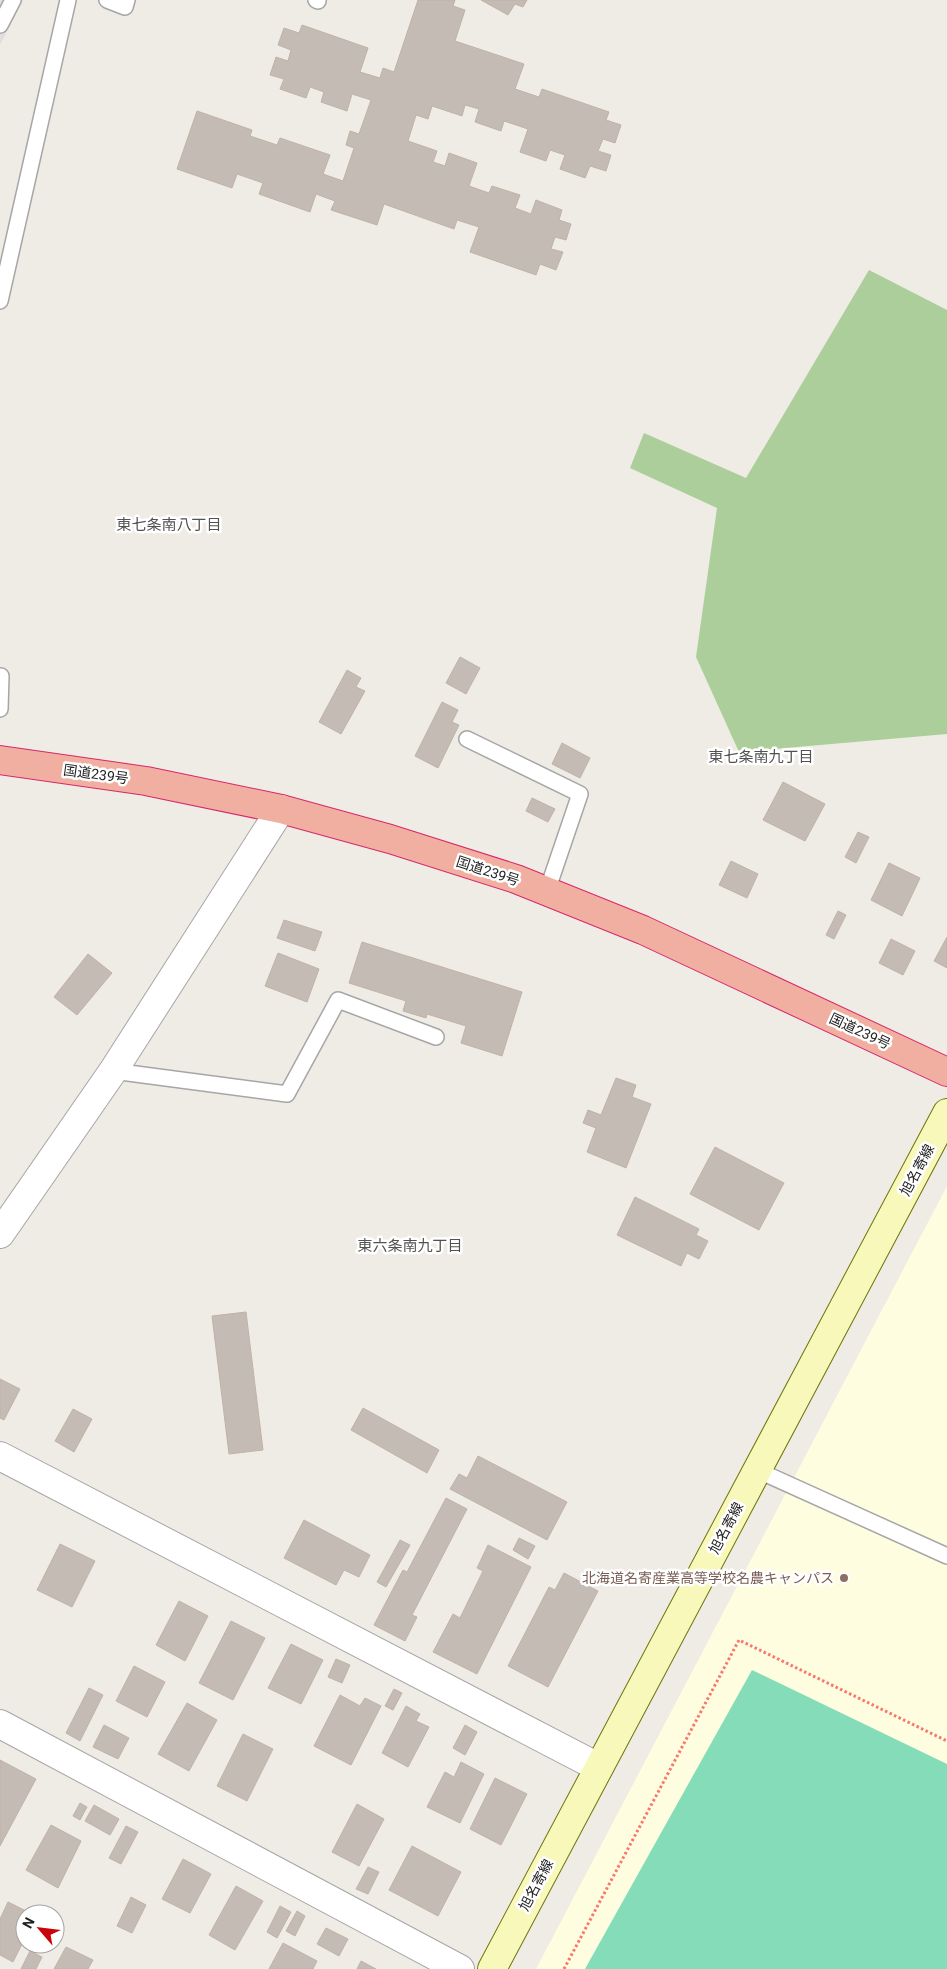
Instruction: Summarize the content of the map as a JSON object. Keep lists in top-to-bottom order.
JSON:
{
  "streets": {
    "highway": ["国道239号"],
    "main road": ["旭名寄線"]
  },
  "districts": ["東七条南八丁目", "東七条南九丁目", "東六条南九丁目"],
  "places": ["北海道名寄産業高等学校名農キャンパス"],
  "north": "top left"
}
